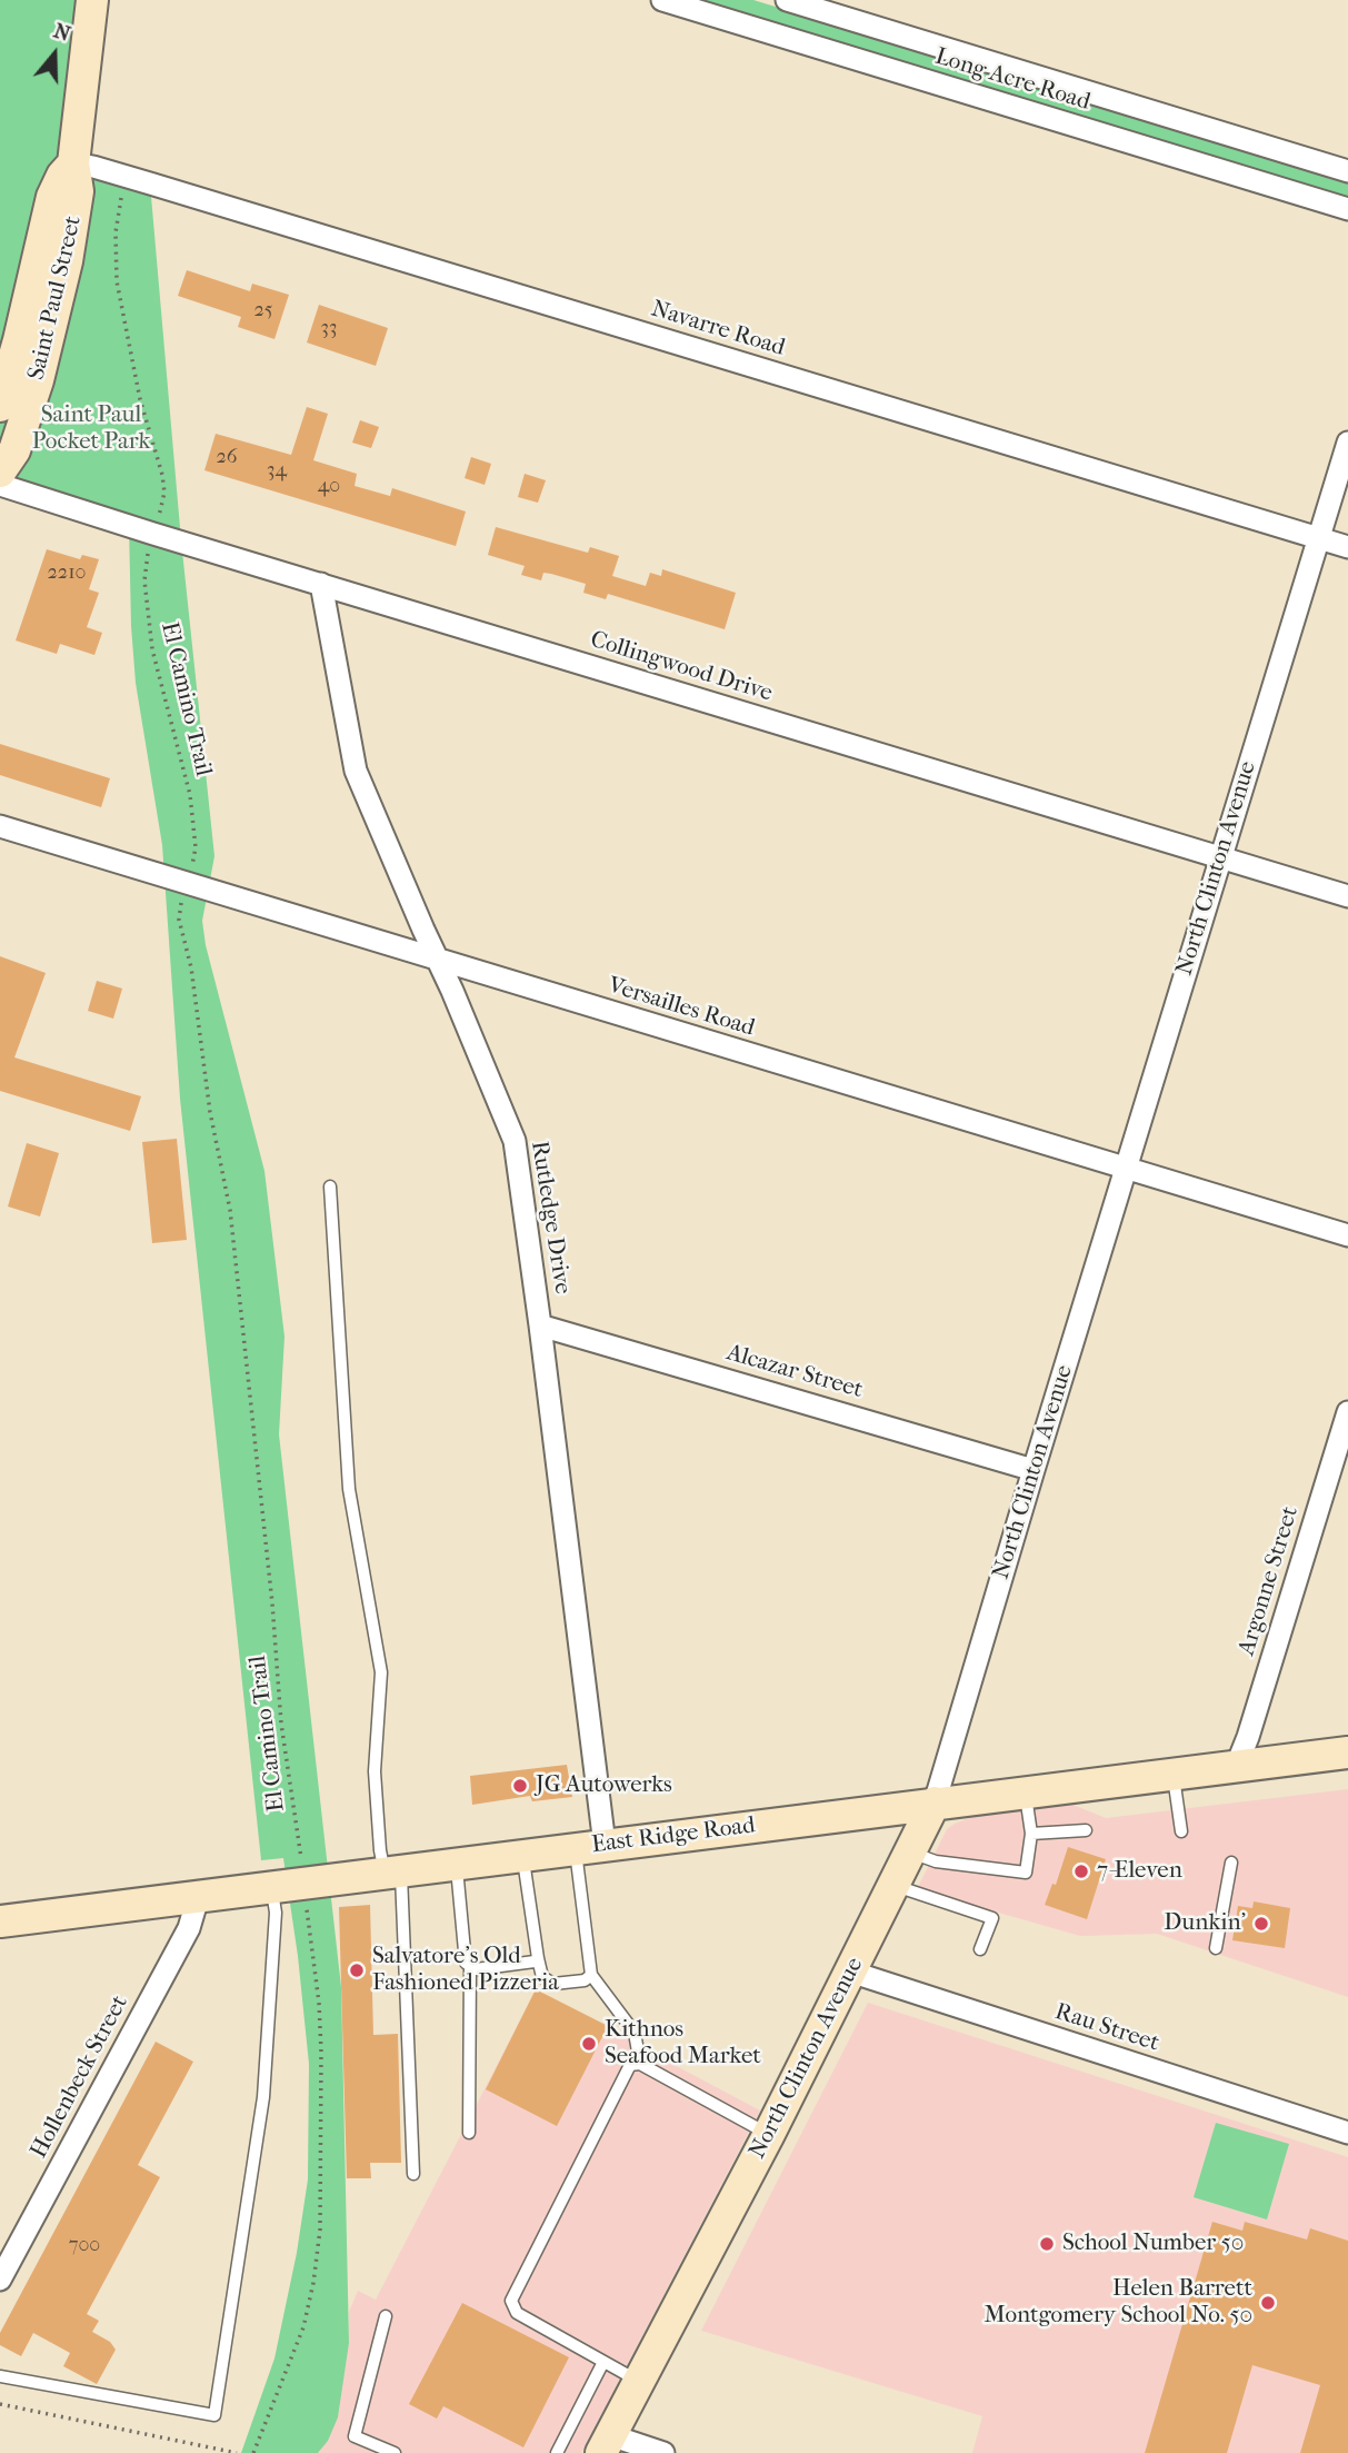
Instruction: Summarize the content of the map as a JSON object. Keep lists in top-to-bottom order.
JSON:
{
  "streets": {
    "main road": ["Saint Paul Street", "North Clinton Avenue", "East Ridge Road"],
    "street": [
      "Long Acre Road",
      "Navarre Road",
      "Collingwood Drive",
      "Versailles Road",
      "Rutledge Drive",
      "Alcazar Street",
      "Argonne Street",
      "Rau Street",
      "Hollenbeck Street"
    ],
    "path": ["El Camino Trail"]
  },
  "crossings": [
    ["Saint Paul Street", "Navarre Road"],
    ["Navarre Road", "North Clinton Avenue"],
    ["Collingwood Drive", "El Camino Trail"],
    ["Collingwood Drive", "North Clinton Avenue"],
    ["Collingwood Drive", "Rutledge Drive"],
    ["El Camino Trail", "Versailles Road"],
    ["North Clinton Avenue", "Versailles Road"],
    ["North Clinton Avenue", "Alcazar Street"],
    ["North Clinton Avenue", "East Ridge Road"],
    ["North Clinton Avenue", "Rau Street"],
    ["Versailles Road", "Rutledge Drive"],
    ["Rutledge Drive", "Alcazar Street"],
    ["Rutledge Drive", "East Ridge Road"],
    ["Argonne Street", "East Ridge Road"],
    ["East Ridge Road", "Hollenbeck Street"]
  ],
  "parks": ["Saint Paul Pocket Park"],
  "places": [
    "JG Autowerks",
    "7-Eleven",
    "Dunkin'",
    "Salvatore's Old Fashioned Pizzeria",
    "Kithnos Seafood Market",
    "School Number 50",
    "Helen Barrett Montgomery School No. 50"
  ],
  "house_numbers": [
    "25",
    "33",
    "26",
    "34",
    "40",
    "2210",
    "700"
  ],
  "north": "top"
}
